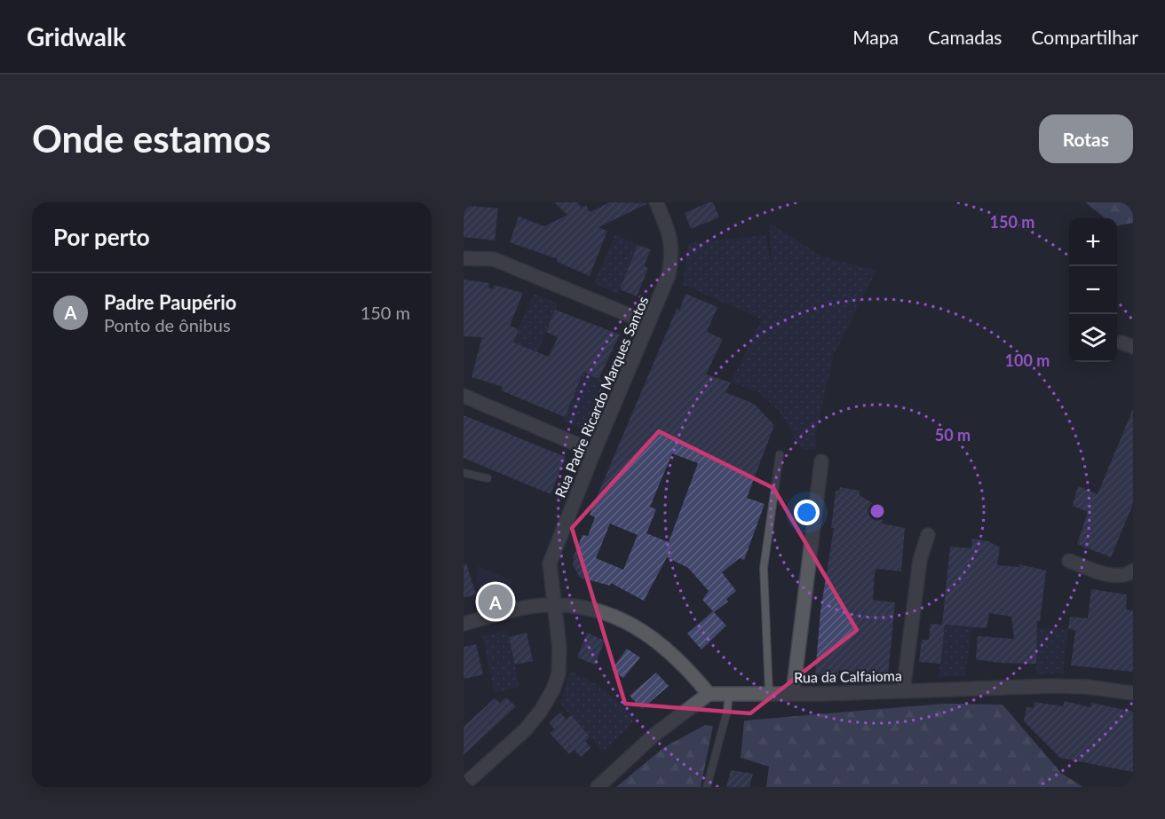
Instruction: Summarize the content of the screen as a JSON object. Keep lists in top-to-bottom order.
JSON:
{
  "streets": {
    "street": ["Rua Padre Ricardo Marques Santos", "Rua da Calfaioma"]
  },
  "page": {
    "header": "Gridwalk",
    "nav": ["Mapa", "Camadas", "Compartilhar"],
    "buttons": "Rotas",
    "title": "Onde estamos",
    "heading": "Por perto",
    "map_buttons": ["+", "−"],
    "list": [
      {
        "mark": "A",
        "name": "Padre Paupério",
        "note": "Ponto de ônibus",
        "value": "150 m"
      }
    ],
    "pins": "A"
  },
  "rings": ["150 m", "100 m", "50 m"]
}
